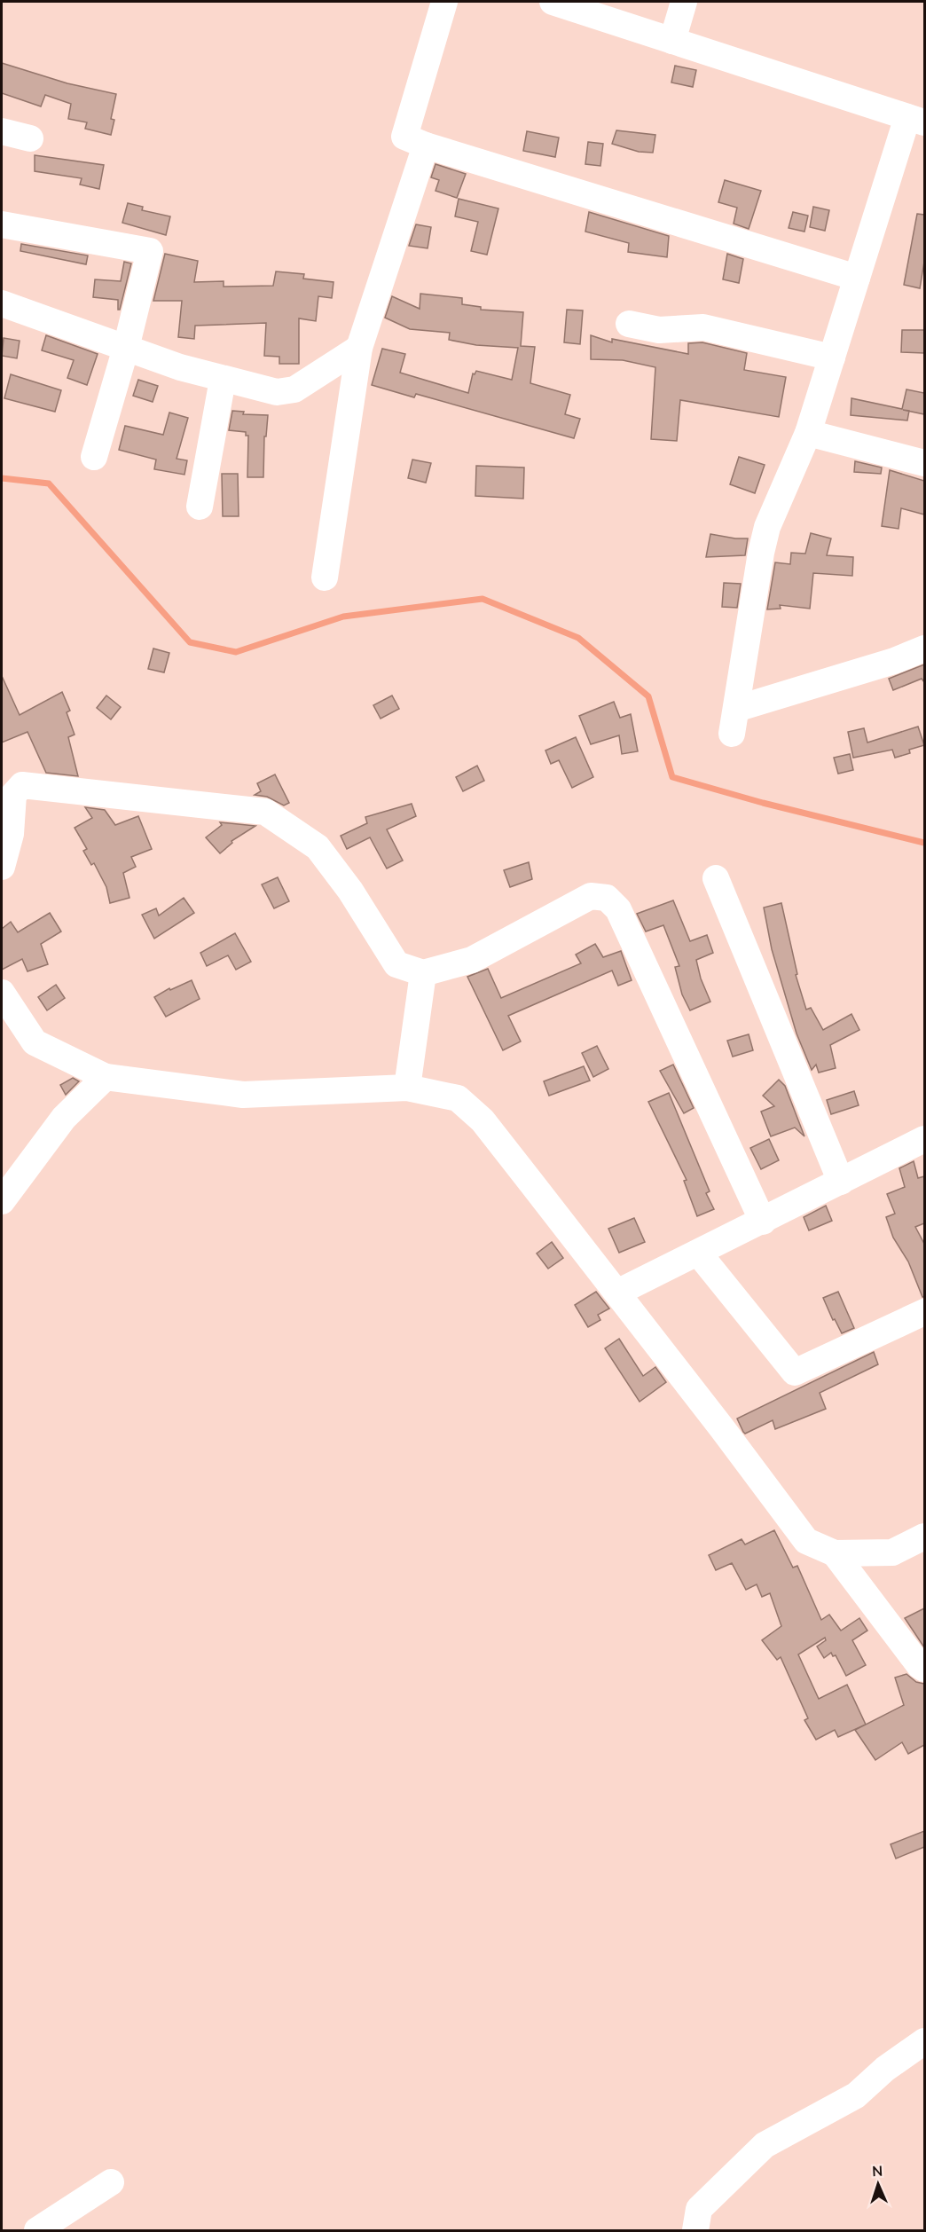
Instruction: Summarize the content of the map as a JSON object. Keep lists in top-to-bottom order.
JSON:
{
  "north": "top"
}
